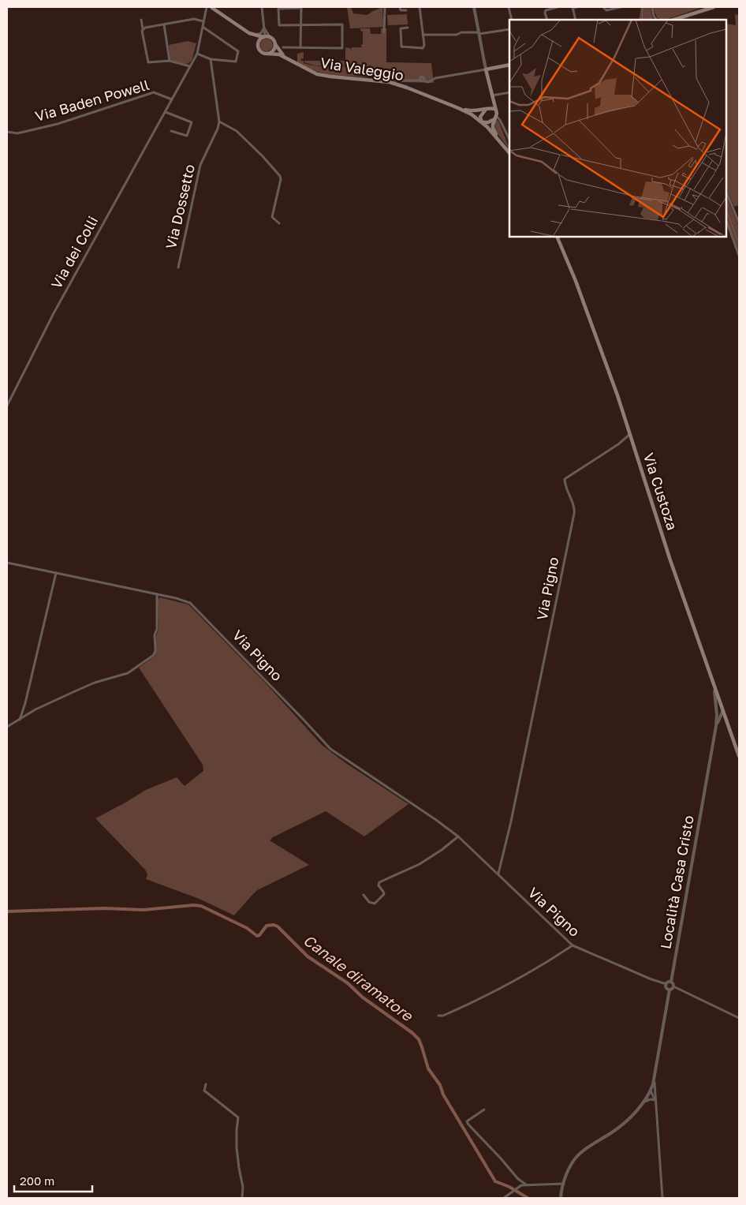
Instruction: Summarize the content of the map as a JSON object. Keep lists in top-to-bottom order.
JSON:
{
  "streets": {
    "main road": ["Via Valeggio", "Via Custoza"],
    "street": [
      "Via Baden Powell",
      "Via Dossetto",
      "Via dei Colli",
      "Via Pigno",
      "Località Casa Cristo"
    ]
  },
  "crossings": [
    ["Via Baden Powell", "Via dei Colli"],
    ["Via Custoza", "Via Pigno"],
    ["Via Pigno", "Località Casa Cristo"]
  ],
  "water": ["Canale diramatore"],
  "scale_bar": "200 m"
}
